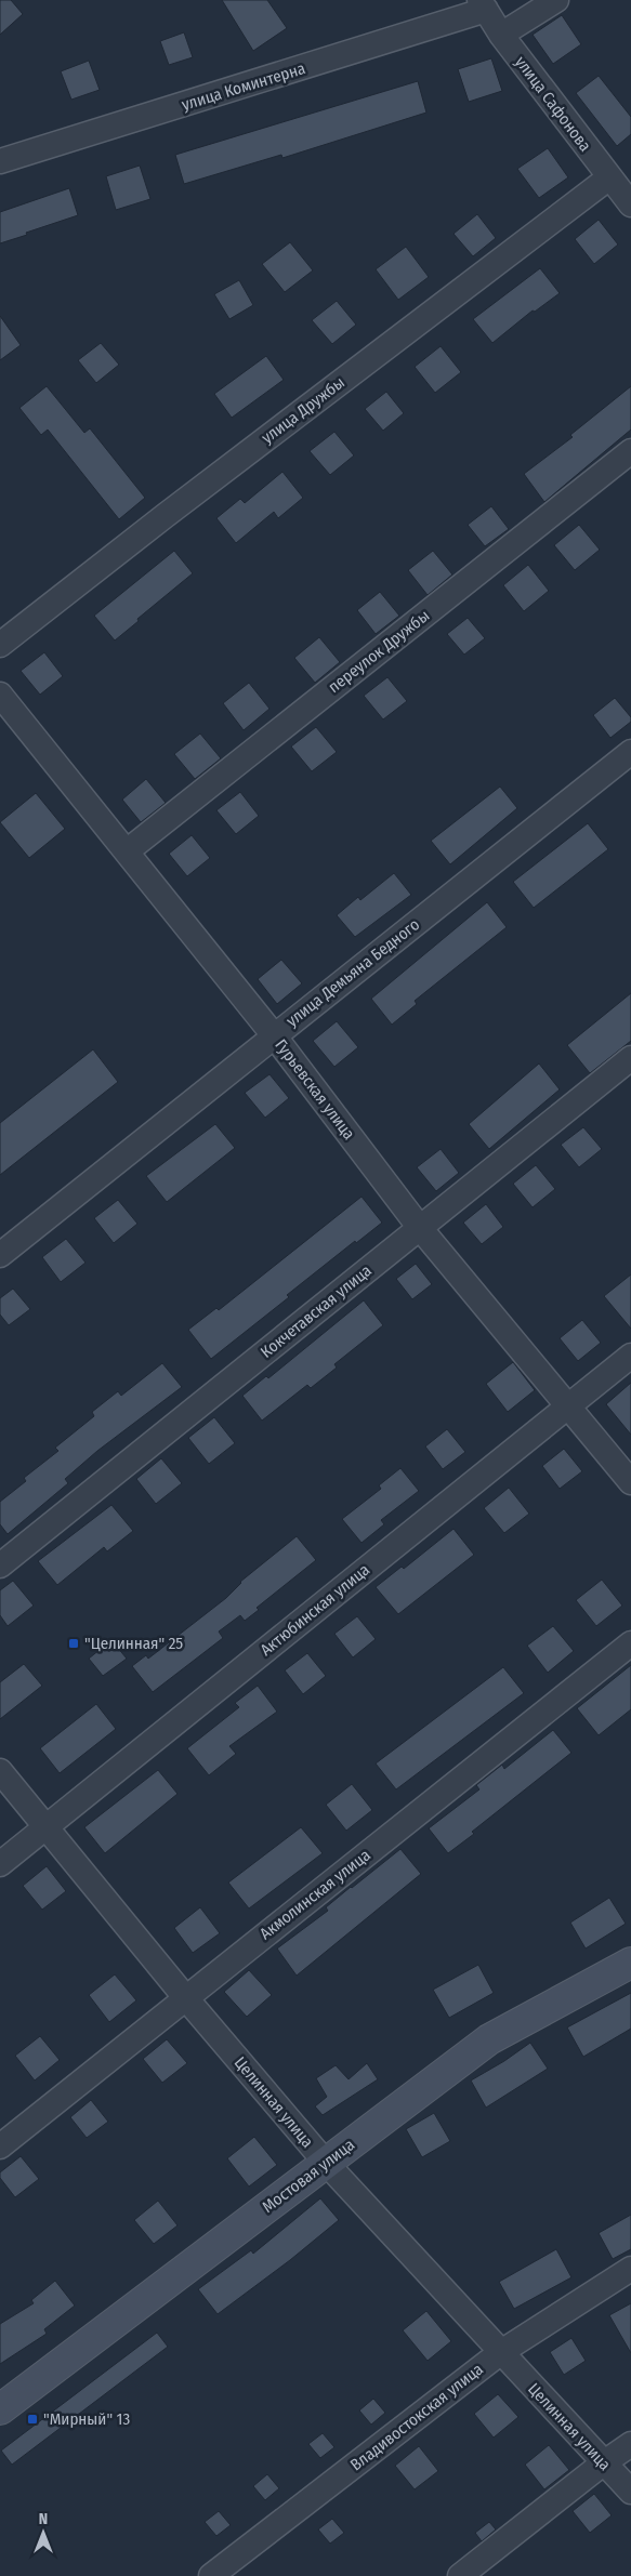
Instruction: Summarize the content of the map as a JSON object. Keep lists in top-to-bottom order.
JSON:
{
  "streets": {
    "street": [
      "улица Коминтерна",
      "улица Сафонова",
      "улица Дружбы",
      "переулок Дружбы",
      "улица Демьяна Бедного",
      "Гурьевская улица",
      "Кокчетавская улица",
      "Актюбинская улица",
      "Акмолинская улица",
      "Целинная улица",
      "Мостовая улица",
      "Владивостокская улица"
    ]
  },
  "crossings": [
    ["улица Коминтерна", "улица Сафонова"],
    ["улица Сафонова", "улица Дружбы"],
    ["переулок Дружбы", "Гурьевская улица"],
    ["улица Демьяна Бедного", "Гурьевская улица"],
    ["Гурьевская улица", "Кокчетавская улица"],
    ["Гурьевская улица", "Актюбинская улица"],
    ["Актюбинская улица", "Целинная улица"],
    ["Акмолинская улица", "Целинная улица"],
    ["Целинная улица", "Мостовая улица"],
    ["Целинная улица", "Владивостокская улица"]
  ],
  "places": {
    "transit": ["\"Целинная\" 25", "\"Мирный\" 13"]
  },
  "north": "top"
}
